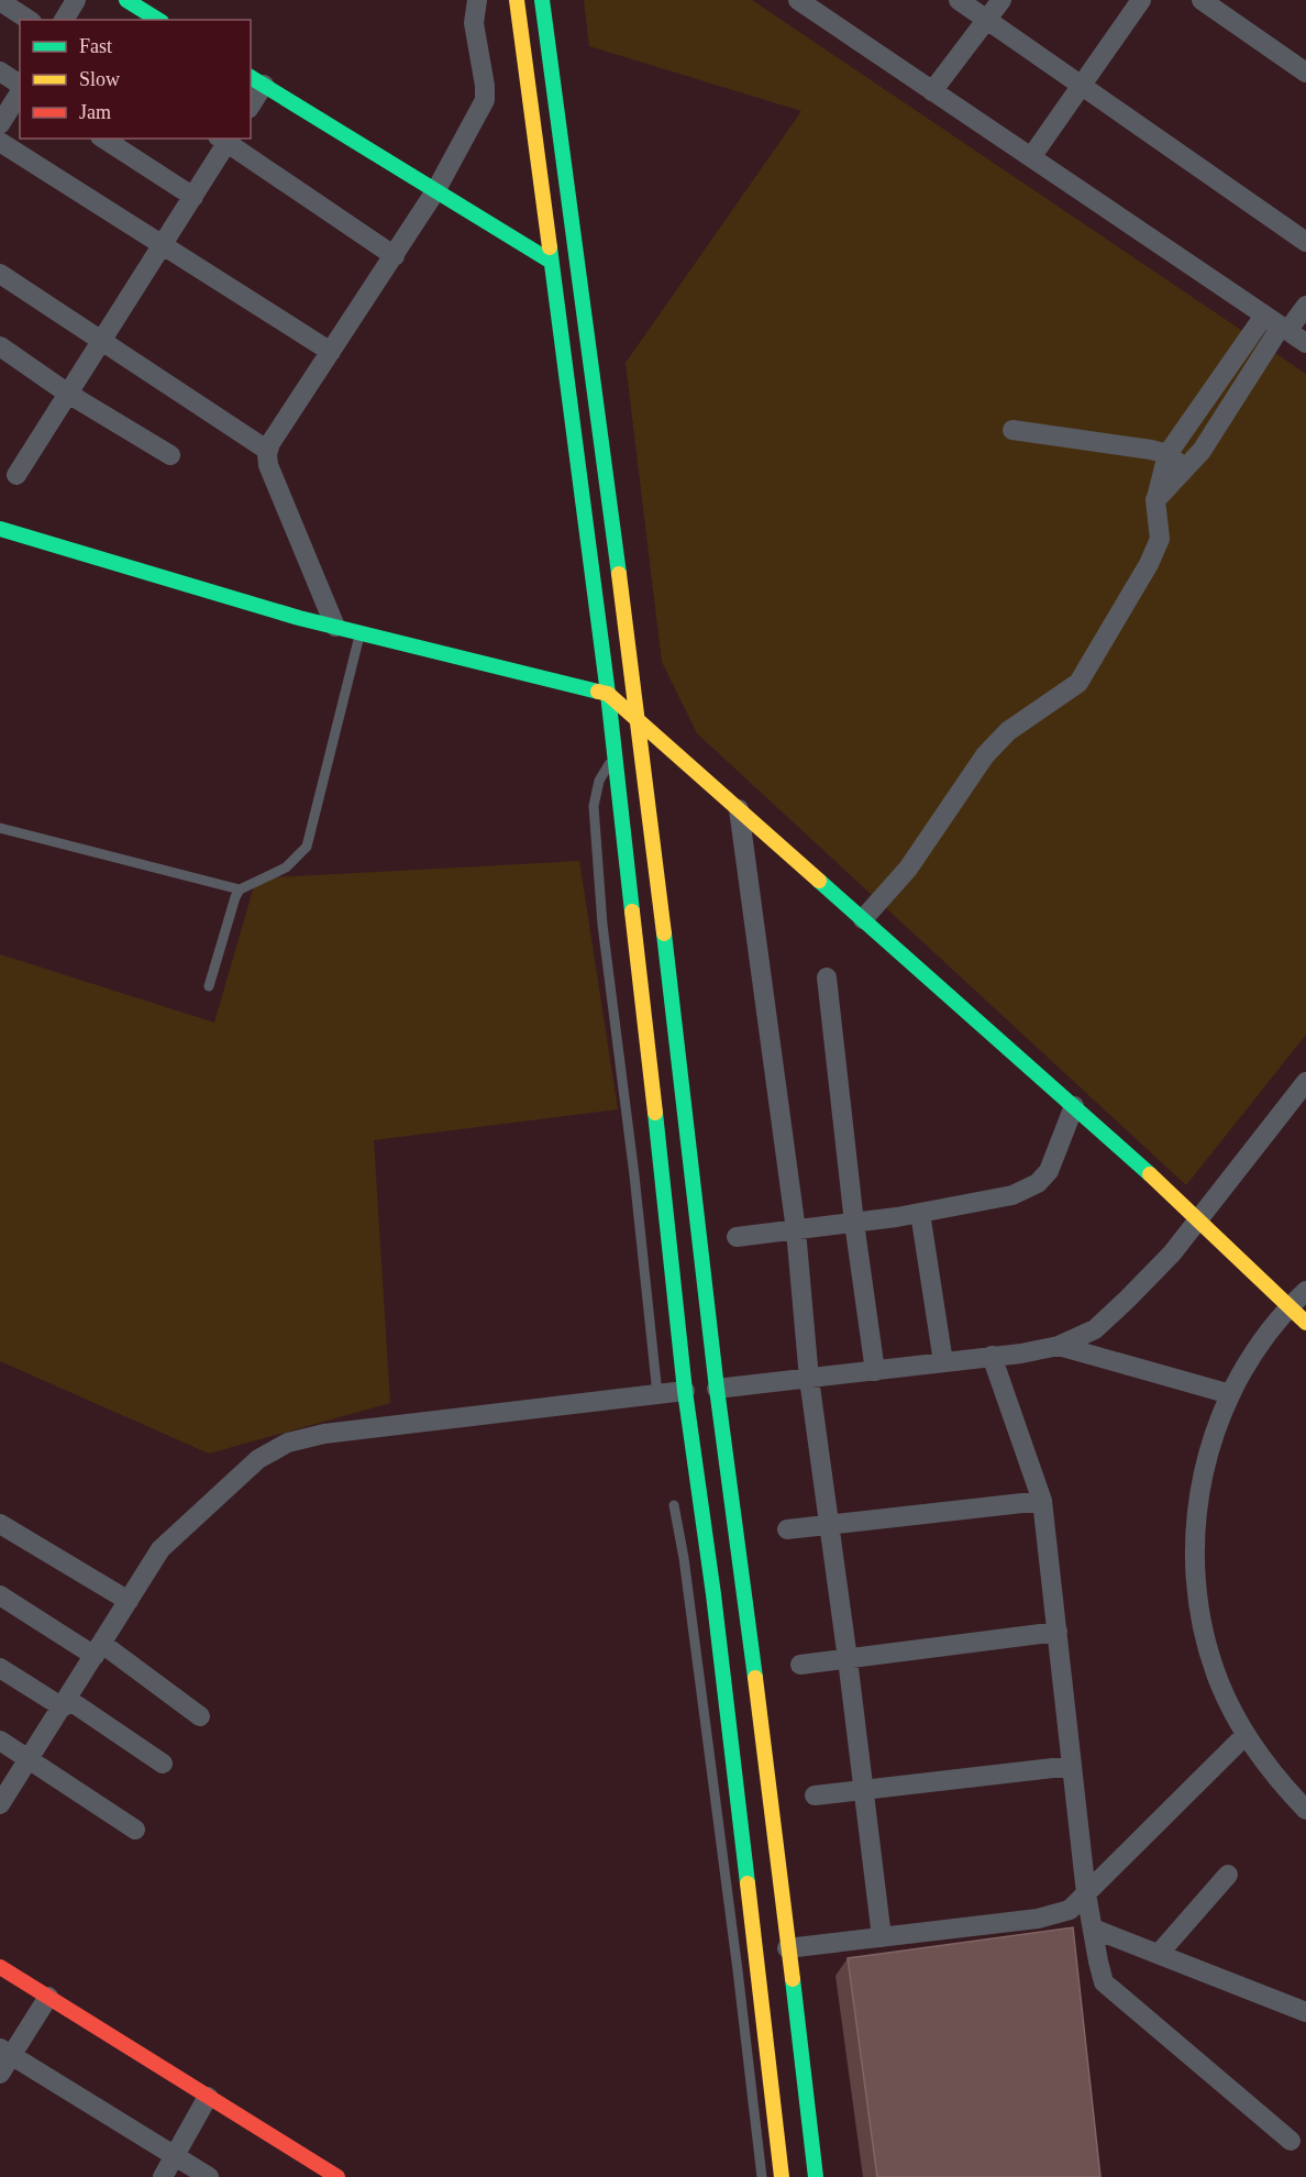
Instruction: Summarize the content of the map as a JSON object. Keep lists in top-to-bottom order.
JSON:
{
  "legend": ["Fast", "Slow", "Jam"]
}
